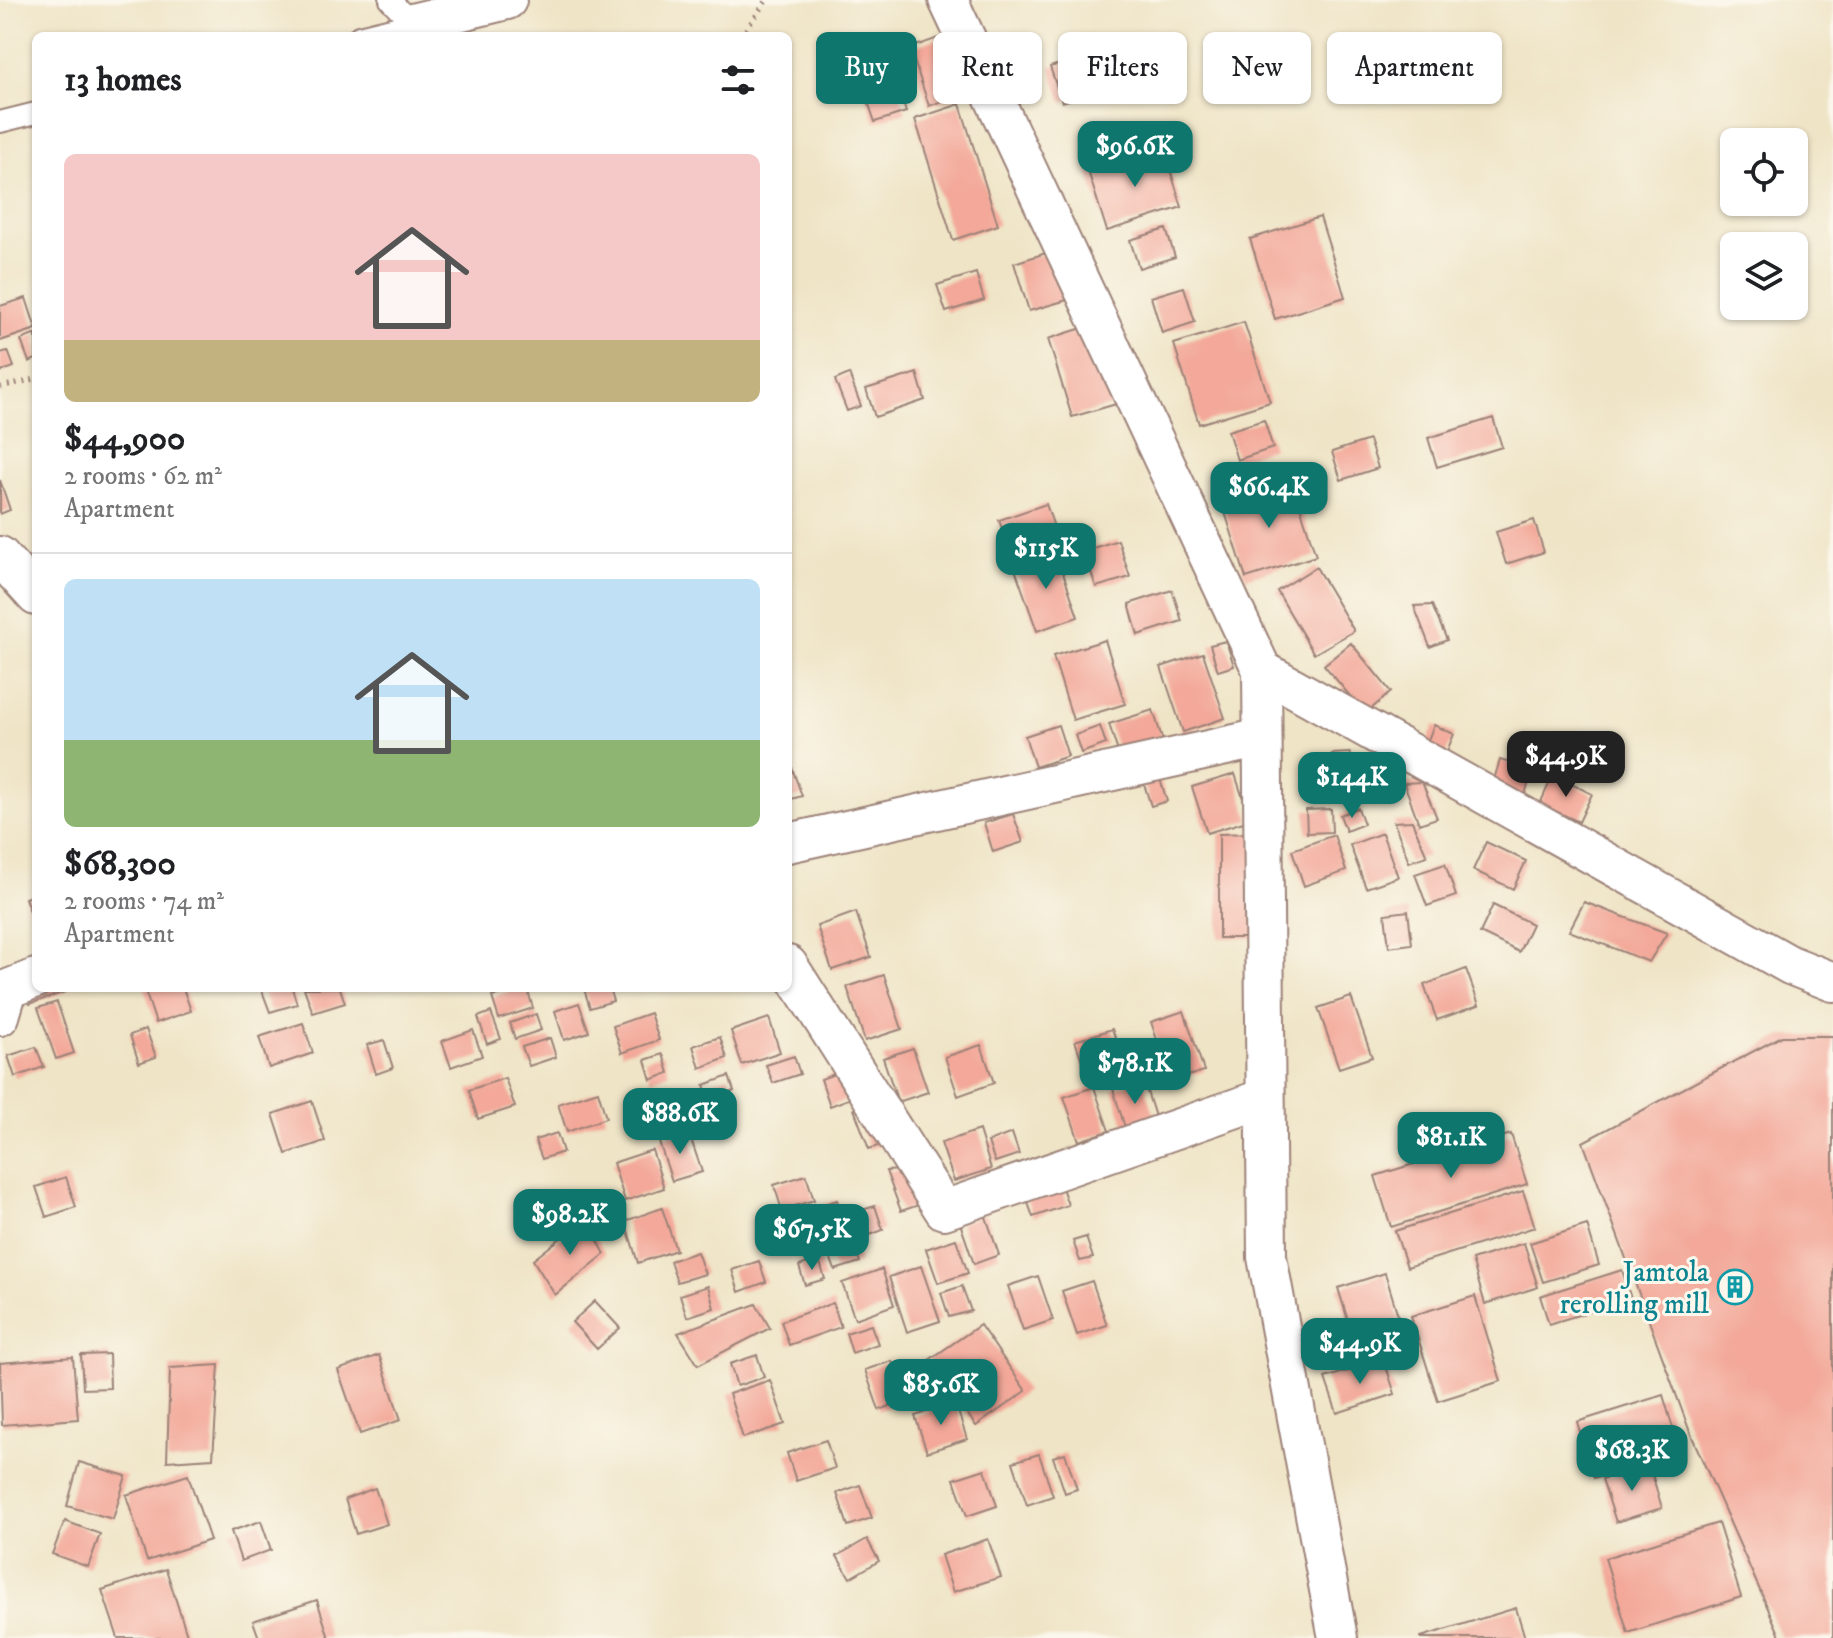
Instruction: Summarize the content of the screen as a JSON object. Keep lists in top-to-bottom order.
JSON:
{
  "places": {
    "building": ["Jamtola rerolling mill"]
  },
  "page": {
    "chip": [
      "Buy",
      "Rent",
      "Filters",
      "New",
      "Apartment"
    ],
    "heading": "13 homes",
    "price": [
      "$96.6K",
      "$66.4K",
      "$115K",
      "$44.9K",
      "$144K",
      "$78.1K",
      "$88.6K",
      "$81.1K",
      "$98.2K",
      "$67.5K",
      "$44.9K",
      "$85.6K",
      "$68.3K"
    ],
    "list": [
      {
        "name": "$44,900",
        "note": "2 rooms · 62 m² · Apartment"
      },
      {
        "name": "$68,300",
        "note": "2 rooms · 74 m² · Apartment"
      }
    ]
  }
}
